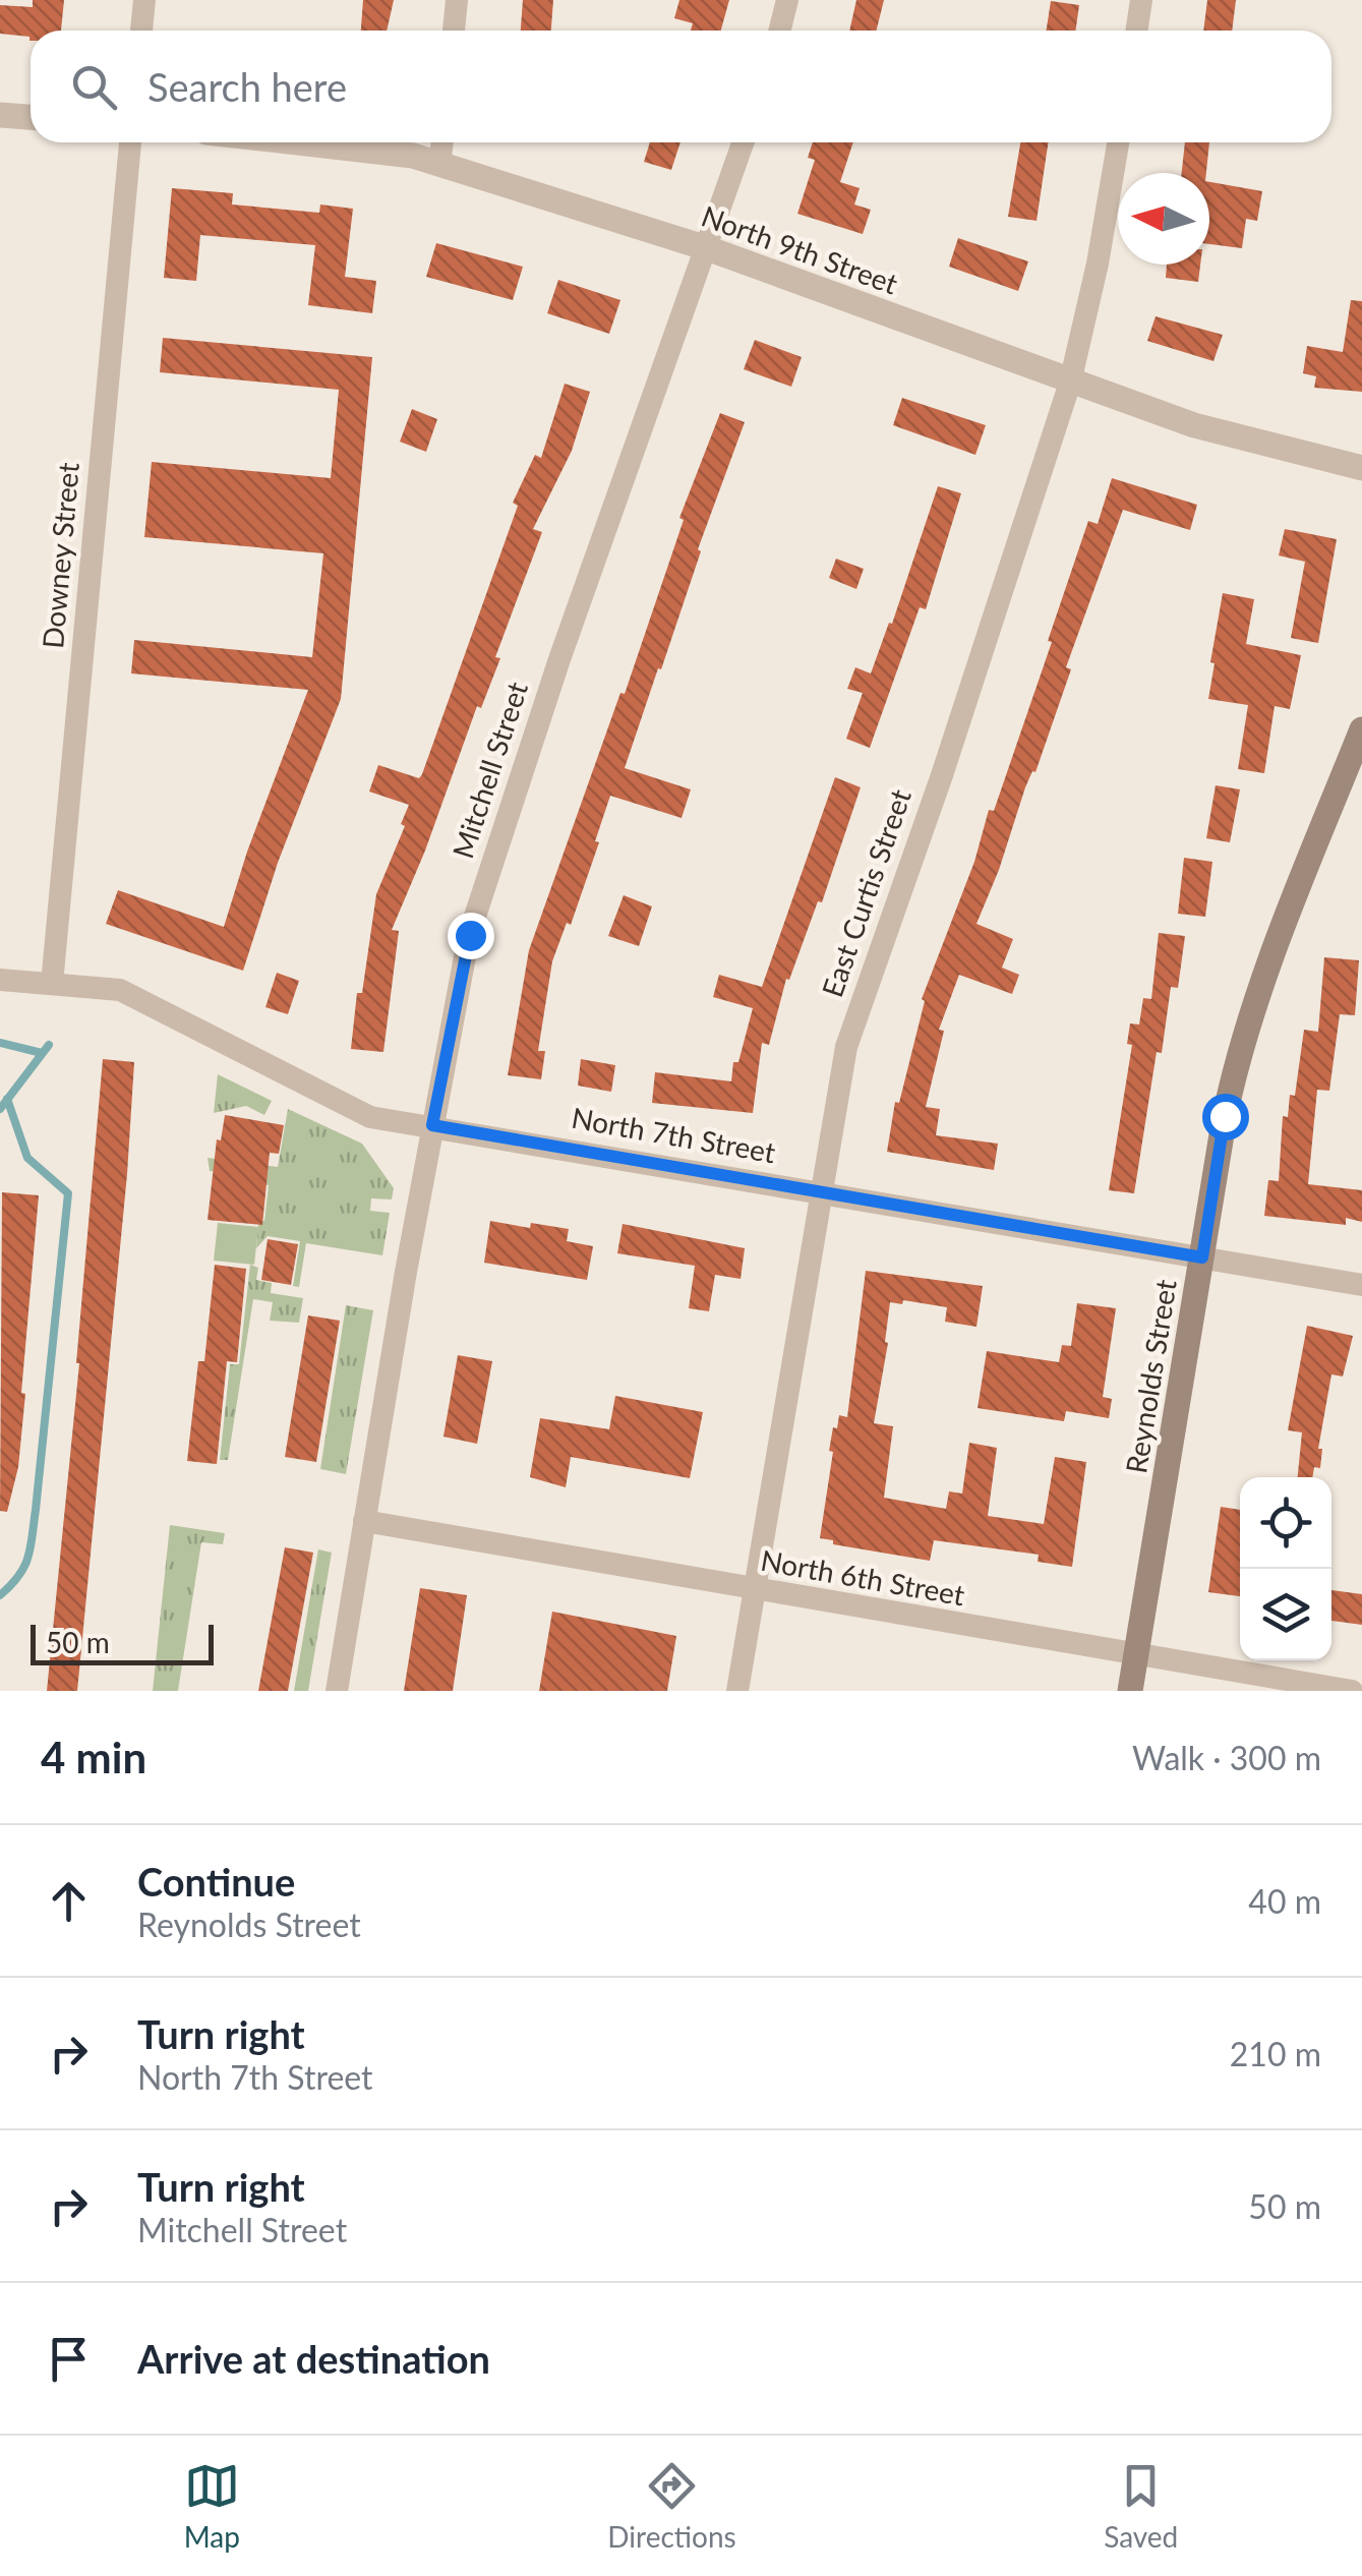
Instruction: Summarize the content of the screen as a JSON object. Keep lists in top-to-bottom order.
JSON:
{
  "streets": {
    "main road": ["Reynolds Street"],
    "street": [
      "North 9th Street",
      "Downey Street",
      "Mitchell Street",
      "East Curtis Street",
      "North 7th Street",
      "North 6th Street"
    ]
  },
  "crossings": [
    ["North 9th Street", "Mitchell Street"],
    ["North 9th Street", "East Curtis Street"],
    ["Downey Street", "North 7th Street"],
    ["Mitchell Street", "North 7th Street"],
    ["Mitchell Street", "North 6th Street"],
    ["East Curtis Street", "North 7th Street"],
    ["East Curtis Street", "North 6th Street"],
    ["North 7th Street", "Reynolds Street"],
    ["Reynolds Street", "North 6th Street"]
  ],
  "scale_bar": "50 m",
  "north": "left",
  "page": {
    "search": "Search here",
    "scale": "50 m",
    "heading": ["4 min", "Walk · 300 m"],
    "list": [
      ["Continue", "Reynolds Street", "40 m"],
      ["Turn right", "North 7th Street", "210 m"],
      ["Turn right", "Mitchell Street", "50 m"],
      "Arrive at destination"
    ],
    "nav": ["Map", "Directions", "Saved"]
  }
}
